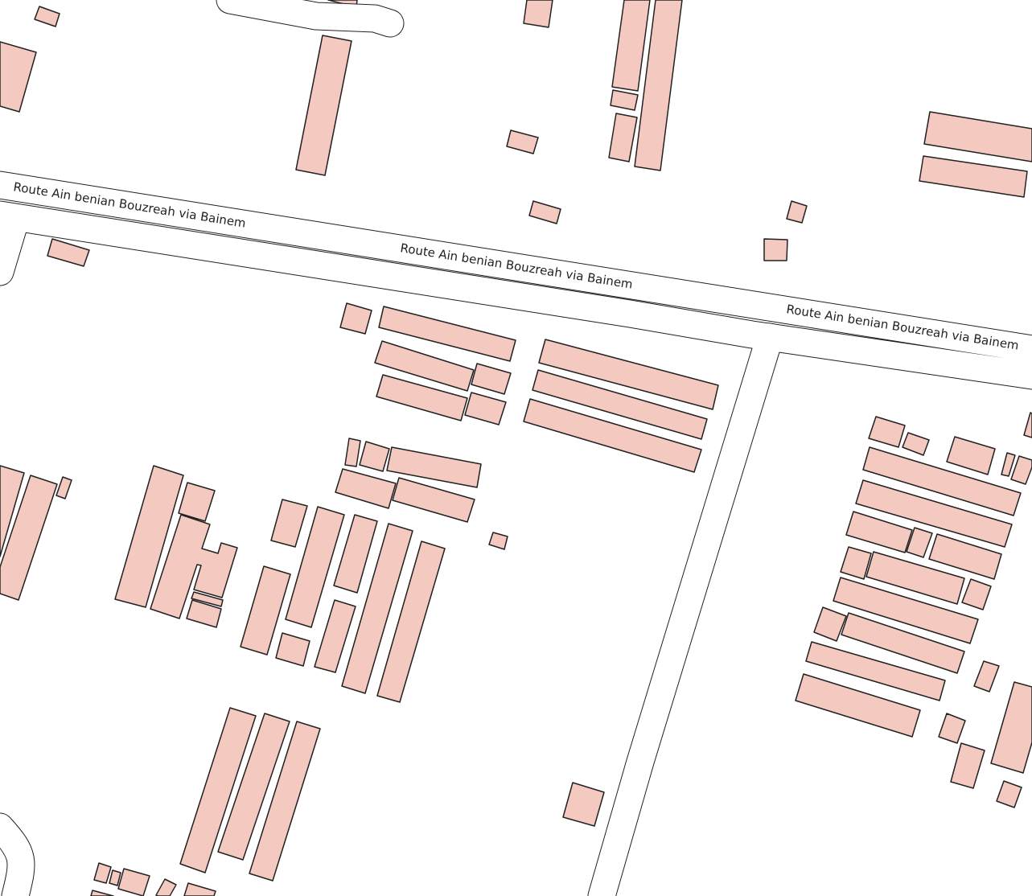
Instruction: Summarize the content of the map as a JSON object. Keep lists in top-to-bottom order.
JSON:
{
  "streets": {
    "main road": ["Route Ain benian Bouzreah via Bainem"]
  }
}
